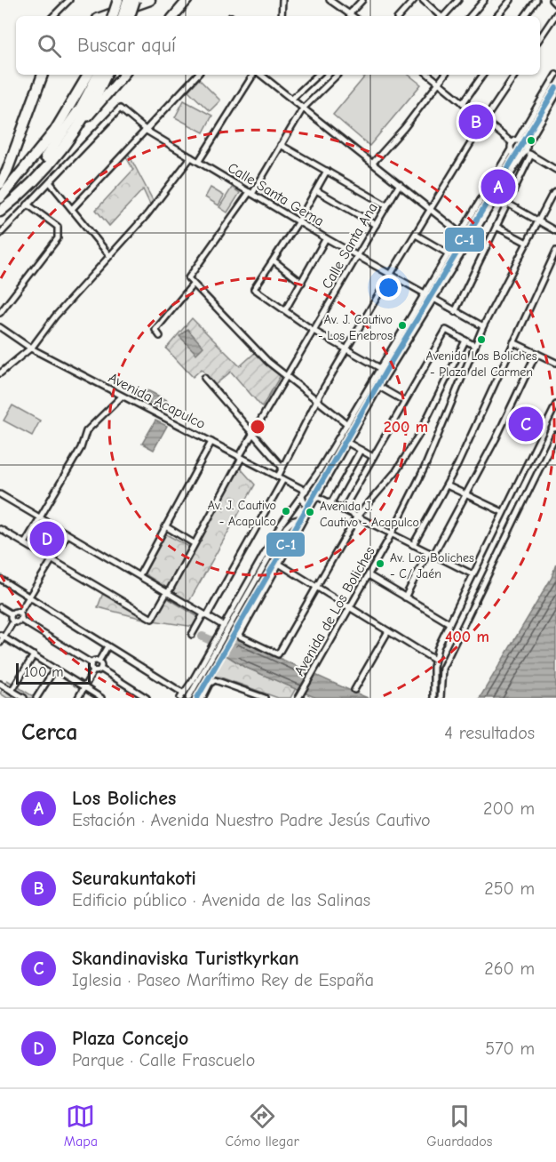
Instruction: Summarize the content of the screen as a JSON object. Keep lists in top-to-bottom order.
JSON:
{
  "streets": {
    "street": [
      "Calle Santa Gema",
      "Calle Santa Ana",
      "Avenida Acapulco",
      "Avenida de Los Boliches"
    ]
  },
  "crossings": [
    ["Calle Santa Gema", "Calle Santa Ana"],
    ["Calle Santa Gema", "Avenida de Los Boliches"],
    ["Calle Santa Ana", "Avenida Acapulco"]
  ],
  "places": [
    "Av. J. Cautivo - Los Enebros",
    "Avenida Los Boliches - Plaza del Carmen",
    "Av. J. Cautivo - Acapulco",
    "Avenida J. Cautivo - Acapulco",
    "Av. Los Boliches - C/ Jaén"
  ],
  "lines": ["transit line C-1"],
  "scale_bar": "100 m",
  "page": {
    "search": "Buscar aquí",
    "pins": [
      "B",
      "A",
      "C",
      "D"
    ],
    "scale": "100 m",
    "heading": ["Cerca", "4 resultados"],
    "list": [
      {
        "mark": "A",
        "name": "Los Boliches",
        "note": "Estación · Avenida Nuestro Padre Jesús Cautivo",
        "value": "200 m"
      },
      {
        "mark": "B",
        "name": "Seurakuntakoti",
        "note": "Edificio público · Avenida de las Salinas",
        "value": "250 m"
      },
      {
        "mark": "C",
        "name": "Skandinaviska Turistkyrkan",
        "note": "Iglesia · Paseo Marítimo Rey de España",
        "value": "260 m"
      },
      {
        "mark": "D",
        "name": "Plaza Concejo",
        "note": "Parque · Calle Frascuelo",
        "value": "570 m"
      }
    ],
    "nav": ["Mapa", "Cómo llegar", "Guardados"]
  },
  "rings": ["200 m", "400 m"]
}
